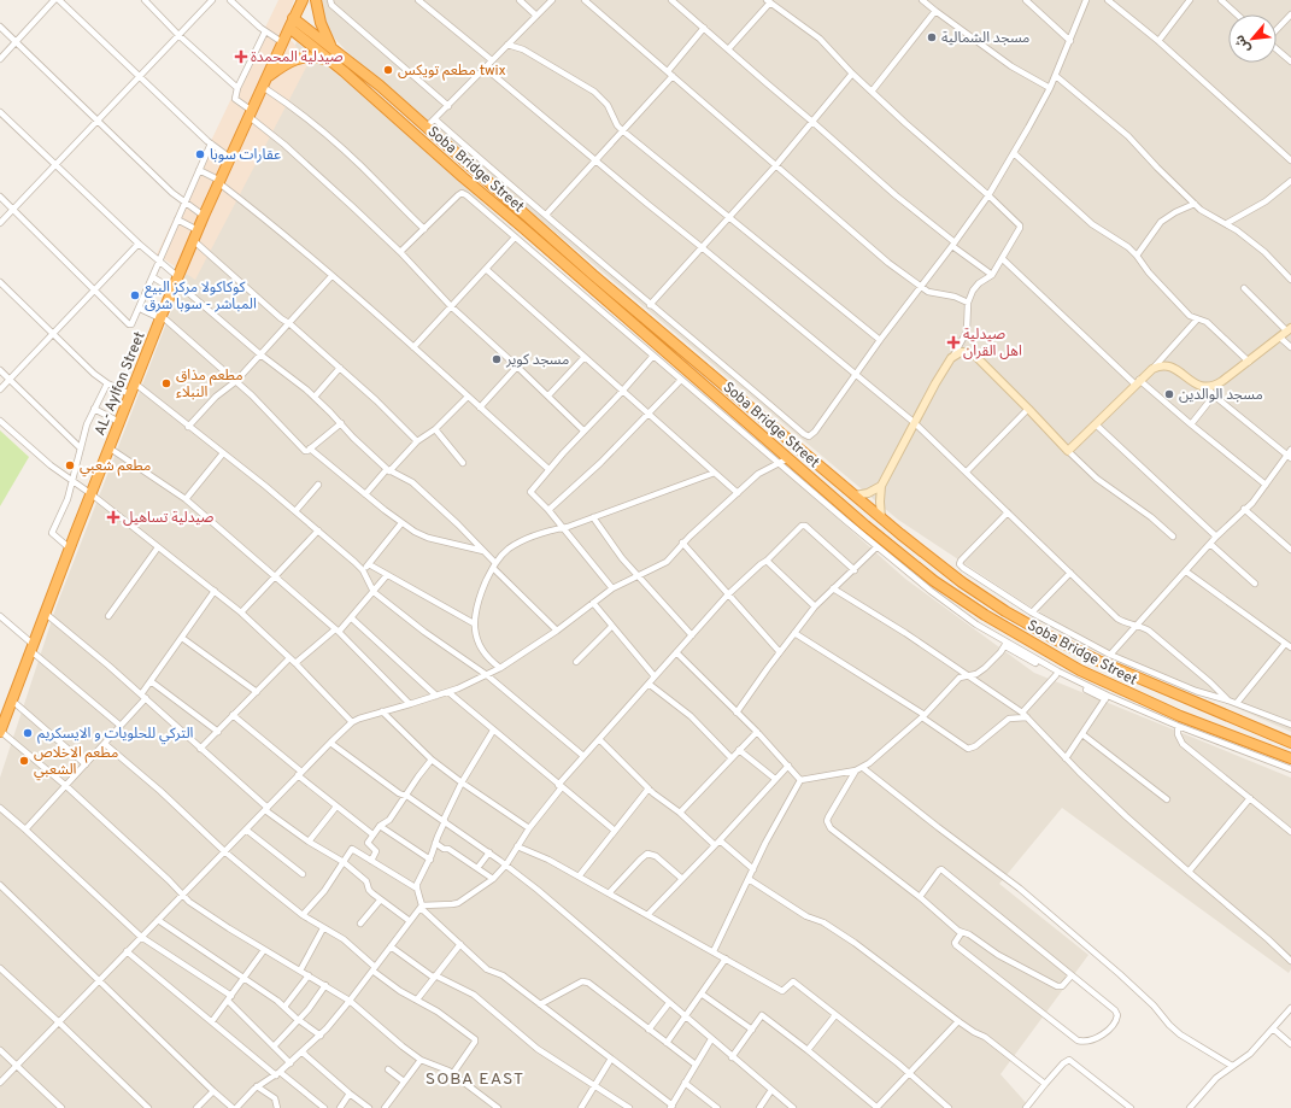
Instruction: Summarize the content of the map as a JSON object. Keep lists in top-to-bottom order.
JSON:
{
  "streets": {
    "highway": ["Soba Bridge Street", "AL- Aylfon Street"]
  },
  "crossings": [
    ["Soba Bridge Street", "AL- Aylfon Street"]
  ],
  "districts": ["SOBA EAST"],
  "places": {
    "other": [
      "مسجد الشمالية",
      "مطعم تويكس twix",
      "عقارات سوبا",
      "كوكاكولا مركز البيع المباشر - سوبا شرق",
      "مسجد كوير",
      "مطعم مذاق النبلاء",
      "مسجد الوالدين",
      "مطعم شعبي",
      "التركي للحلويات و الايسكريم",
      "مطعم الاخلاص الشعبي"
    ],
    "health": ["صيدلية المحمدة", "صيدلية اهل القران", "صيدلية تساهيل"]
  },
  "north": "bottom left"
}
